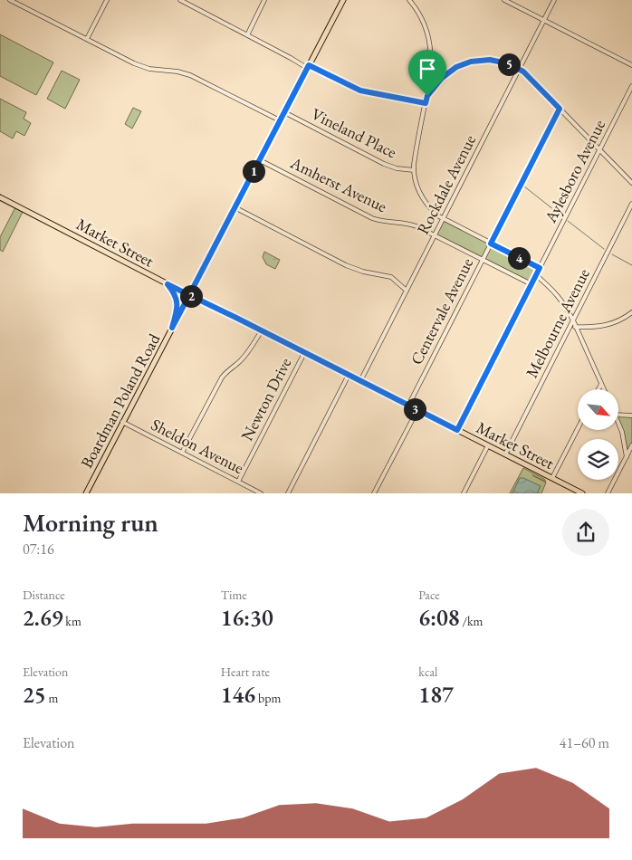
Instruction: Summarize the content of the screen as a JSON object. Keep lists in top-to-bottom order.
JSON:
{
  "streets": {
    "main road": ["Market Street", "Boardman Poland Road"],
    "street": [
      "Vineland Place",
      "Aylesboro Avenue",
      "Amherst Avenue",
      "Rockdale Avenue",
      "Centervale Avenue",
      "Melbourne Avenue",
      "Newton Drive",
      "Sheldon Avenue"
    ]
  },
  "crossings": [
    ["Vineland Place", "Boardman Poland Road"],
    ["Amherst Avenue", "Rockdale Avenue"],
    ["Amherst Avenue", "Centervale Avenue"],
    ["Amherst Avenue", "Boardman Poland Road"],
    ["Rockdale Avenue", "Market Street"],
    ["Market Street", "Centervale Avenue"],
    ["Market Street", "Melbourne Avenue"],
    ["Market Street", "Newton Drive"],
    ["Market Street", "Boardman Poland Road"],
    ["Newton Drive", "Sheldon Avenue"],
    ["Boardman Poland Road", "Sheldon Avenue"]
  ],
  "north": "bottom right",
  "page": {
    "pins": [
      "5",
      "1",
      "4",
      "2",
      "3"
    ],
    "heading": ["Morning run", "07:16"],
    "stats": [
      ["Distance", "2.69 km"],
      ["Time", "16:30"],
      ["Pace", "6:08 /km"],
      ["Elevation", "25 m"],
      ["Heart rate", "146 bpm"],
      ["kcal", "187"]
    ],
    "chart": ["Elevation", "41–60 m"]
  }
}
